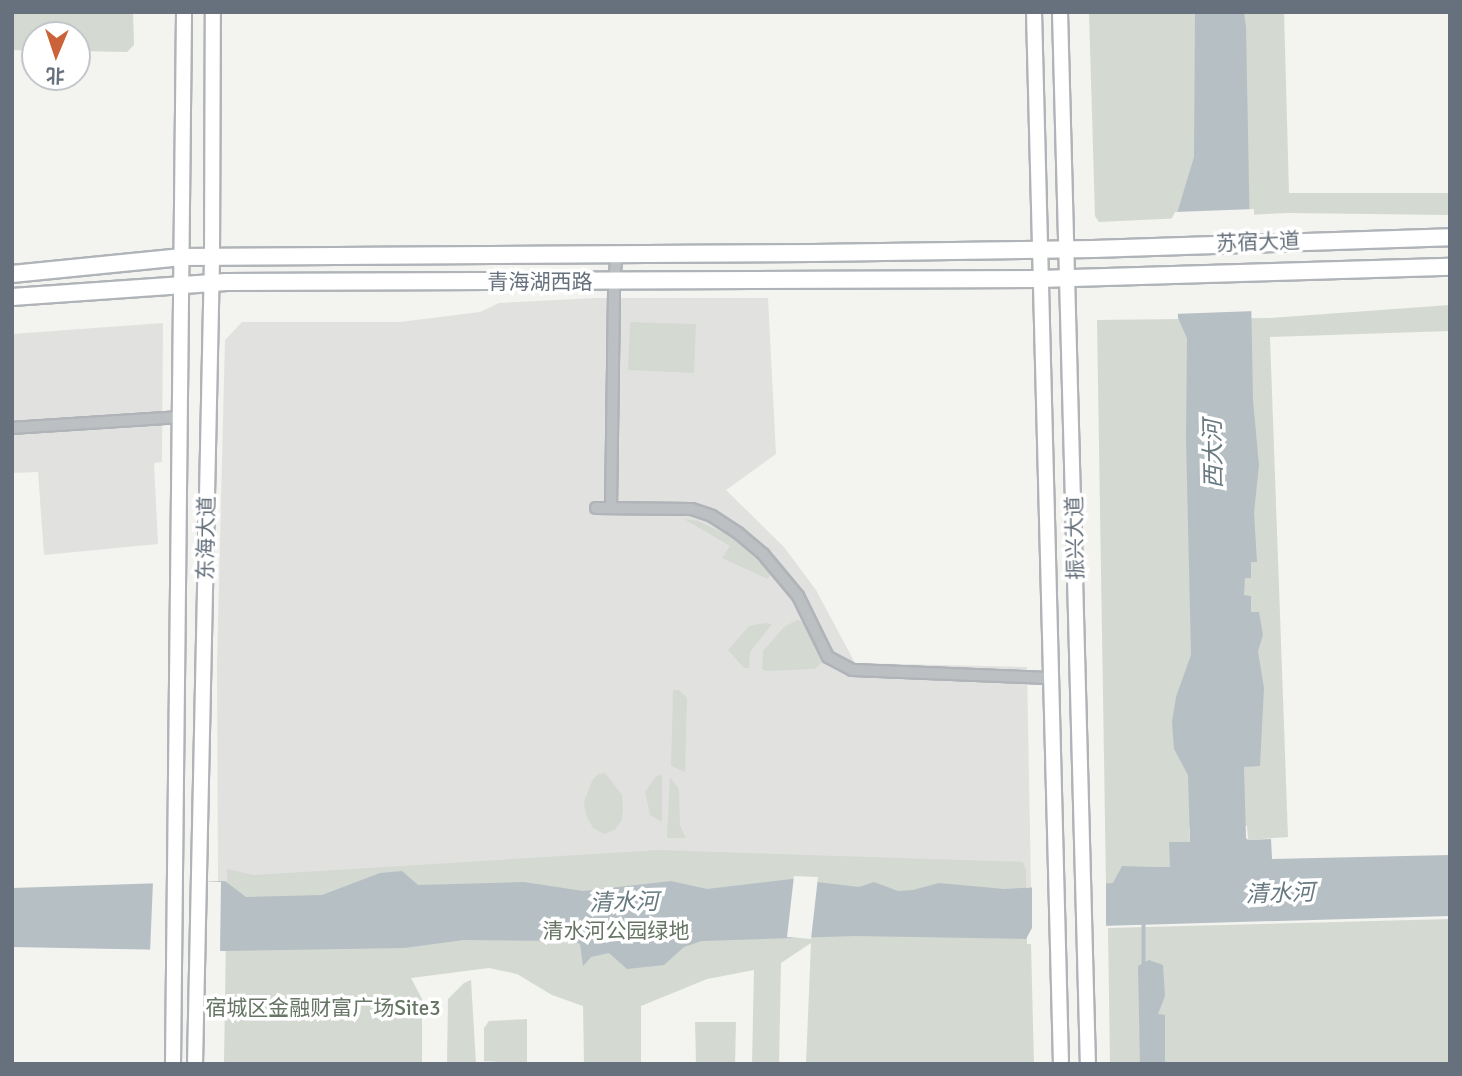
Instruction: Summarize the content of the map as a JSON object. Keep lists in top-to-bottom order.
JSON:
{
  "streets": {
    "main road": ["苏宿大道", "青海湖西路"],
    "street": ["东海大道", "振兴大道"]
  },
  "crossings": [
    ["苏宿大道", "青海湖西路"],
    ["苏宿大道", "振兴大道"],
    ["青海湖西路", "东海大道"],
    ["青海湖西路", "振兴大道"]
  ],
  "water": ["西大河", "清水河"],
  "parks": ["清水河公园绿地", "宿城区金融财富广场Site3"],
  "north": "bottom"
}
